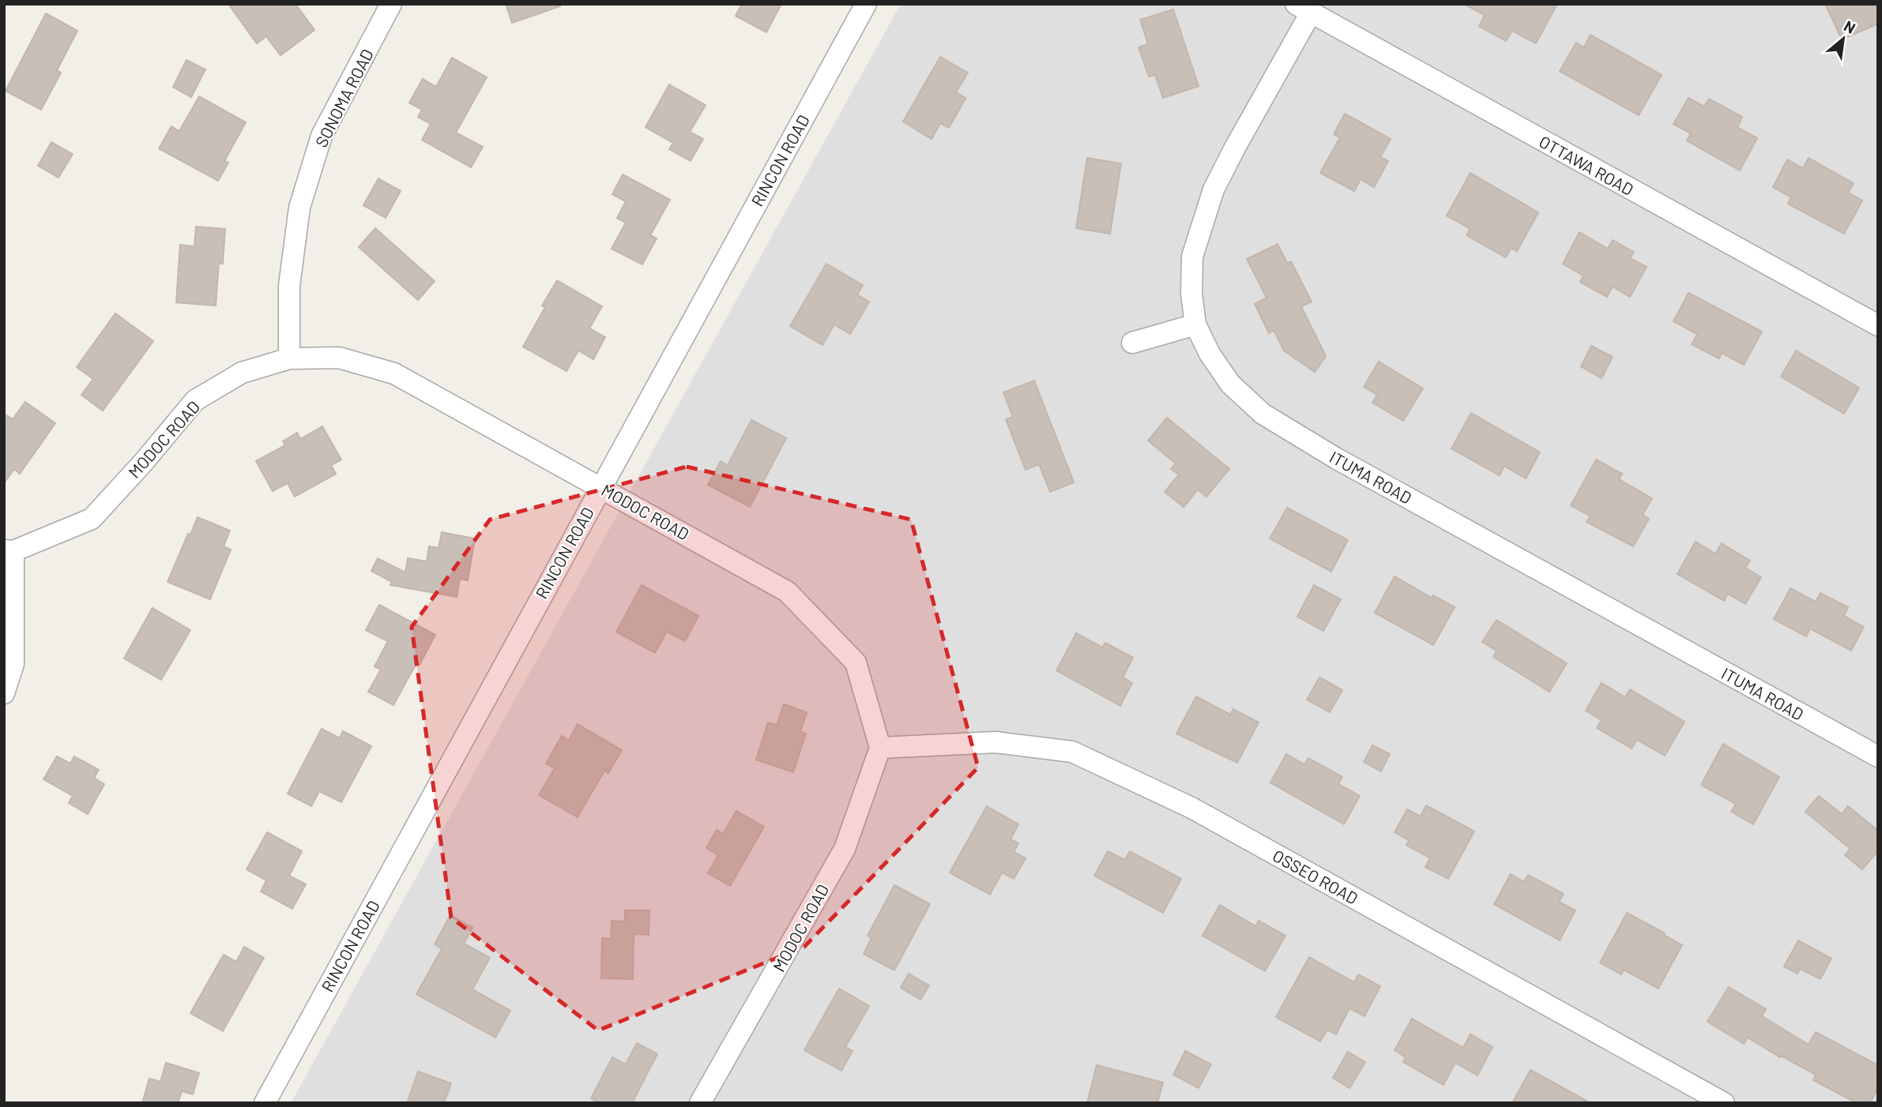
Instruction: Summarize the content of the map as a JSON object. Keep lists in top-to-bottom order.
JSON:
{
  "streets": {
    "street": [
      "SONOMA ROAD",
      "RINCON ROAD",
      "OTTAWA ROAD",
      "MODOC ROAD",
      "ITUMA ROAD",
      "OSSEO ROAD"
    ]
  },
  "crossings": [
    ["SONOMA ROAD", "MODOC ROAD"],
    ["RINCON ROAD", "MODOC ROAD"],
    ["OTTAWA ROAD", "ITUMA ROAD"],
    ["MODOC ROAD", "OSSEO ROAD"]
  ],
  "north": "top right"
}
